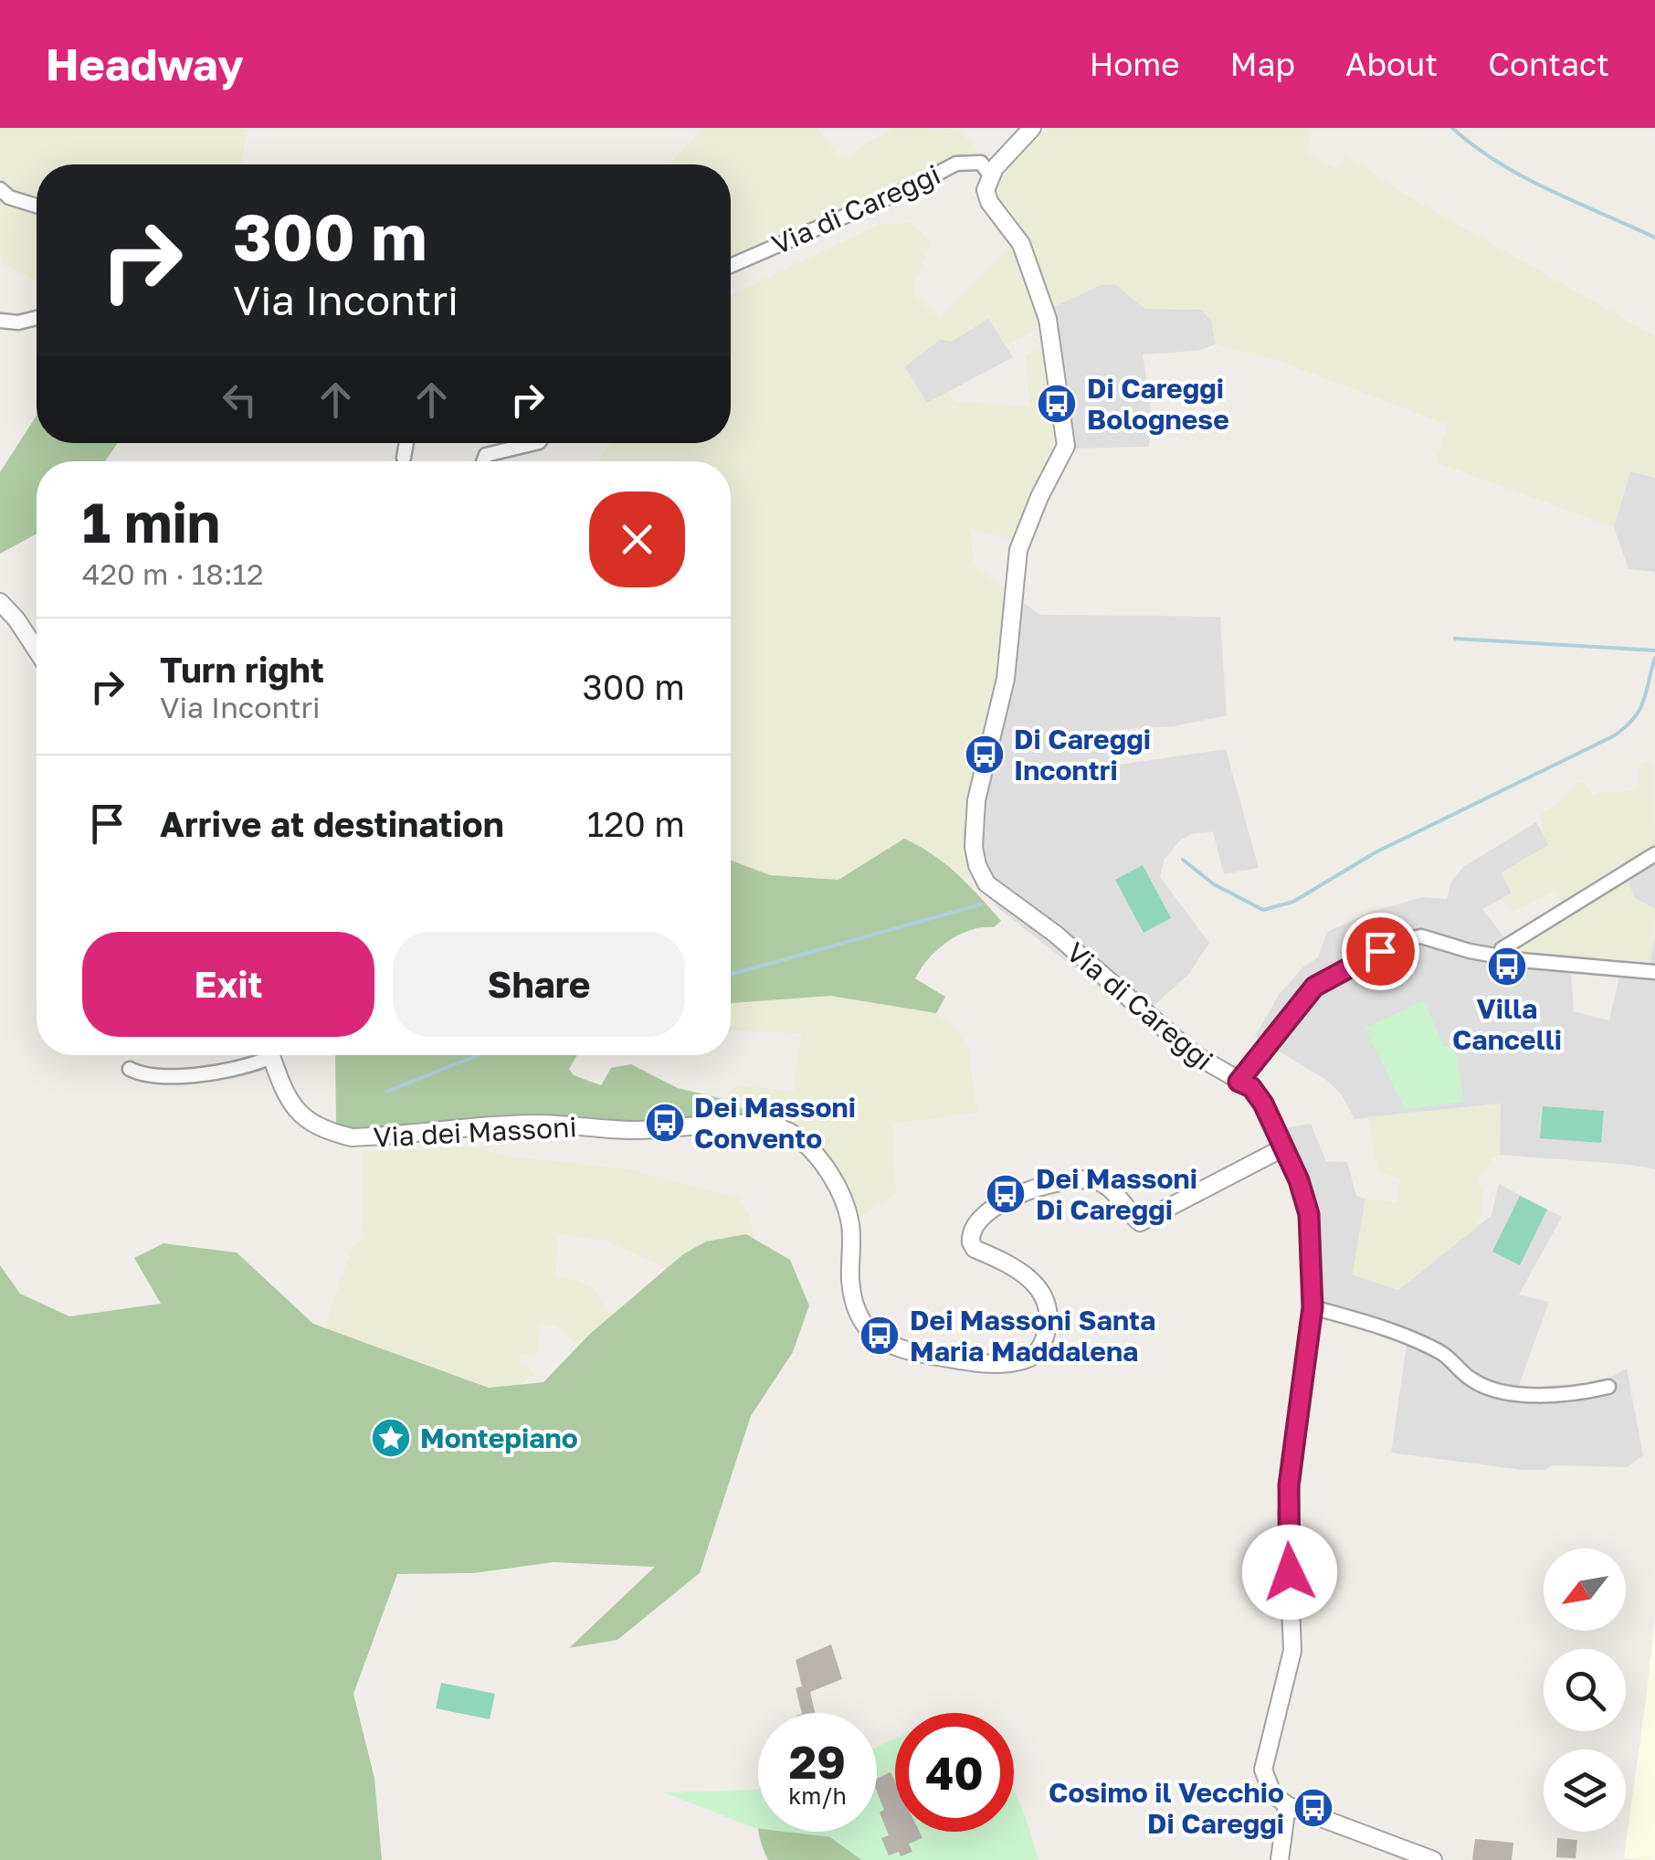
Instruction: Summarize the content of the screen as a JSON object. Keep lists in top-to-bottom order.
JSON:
{
  "streets": {
    "street": ["Via di Careggi", "Via dei Massoni"]
  },
  "crossings": [
    ["Via di Careggi", "Via dei Massoni"]
  ],
  "places": {
    "bus stop": [
      "Di Careggi Bolognese",
      "Di Careggi Incontri",
      "Villa Cancelli",
      "Dei Massoni Convento",
      "Dei Massoni Di Careggi",
      "Dei Massoni Santa Maria Maddalena",
      "Cosimo il Vecchio Di Careggi"
    ],
    "place": ["Montepiano"]
  },
  "north": "bottom left",
  "page": {
    "header": "Headway",
    "nav": [
      "Home",
      "Map",
      "About",
      "Contact"
    ],
    "turn": ["300 m", "Via Incontri"],
    "heading": ["1 min", "420 m · 18:12"],
    "list": [
      {
        "name": "Turn right",
        "note": "Via Incontri",
        "value": "300 m"
      },
      {
        "name": "Arrive at destination",
        "value": "120 m"
      }
    ],
    "buttons": ["Exit", "Share"],
    "speed": "29 km/h",
    "limit": "40"
  }
}
